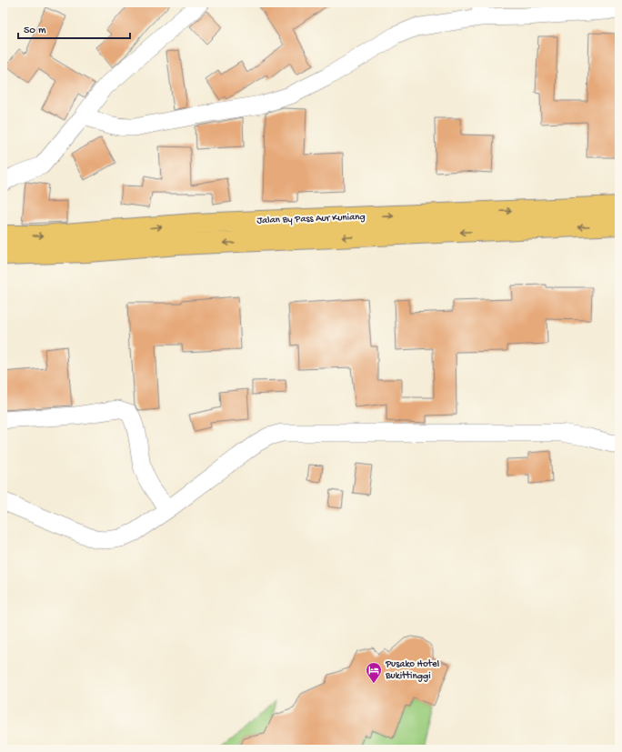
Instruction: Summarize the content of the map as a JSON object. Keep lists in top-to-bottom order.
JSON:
{
  "streets": {
    "highway": ["Jalan By Pass Aur Kuniang"]
  },
  "places": {
    "hotel": ["Pusako Hotel Bukittinggi"]
  },
  "scale_bar": "50 m"
}
